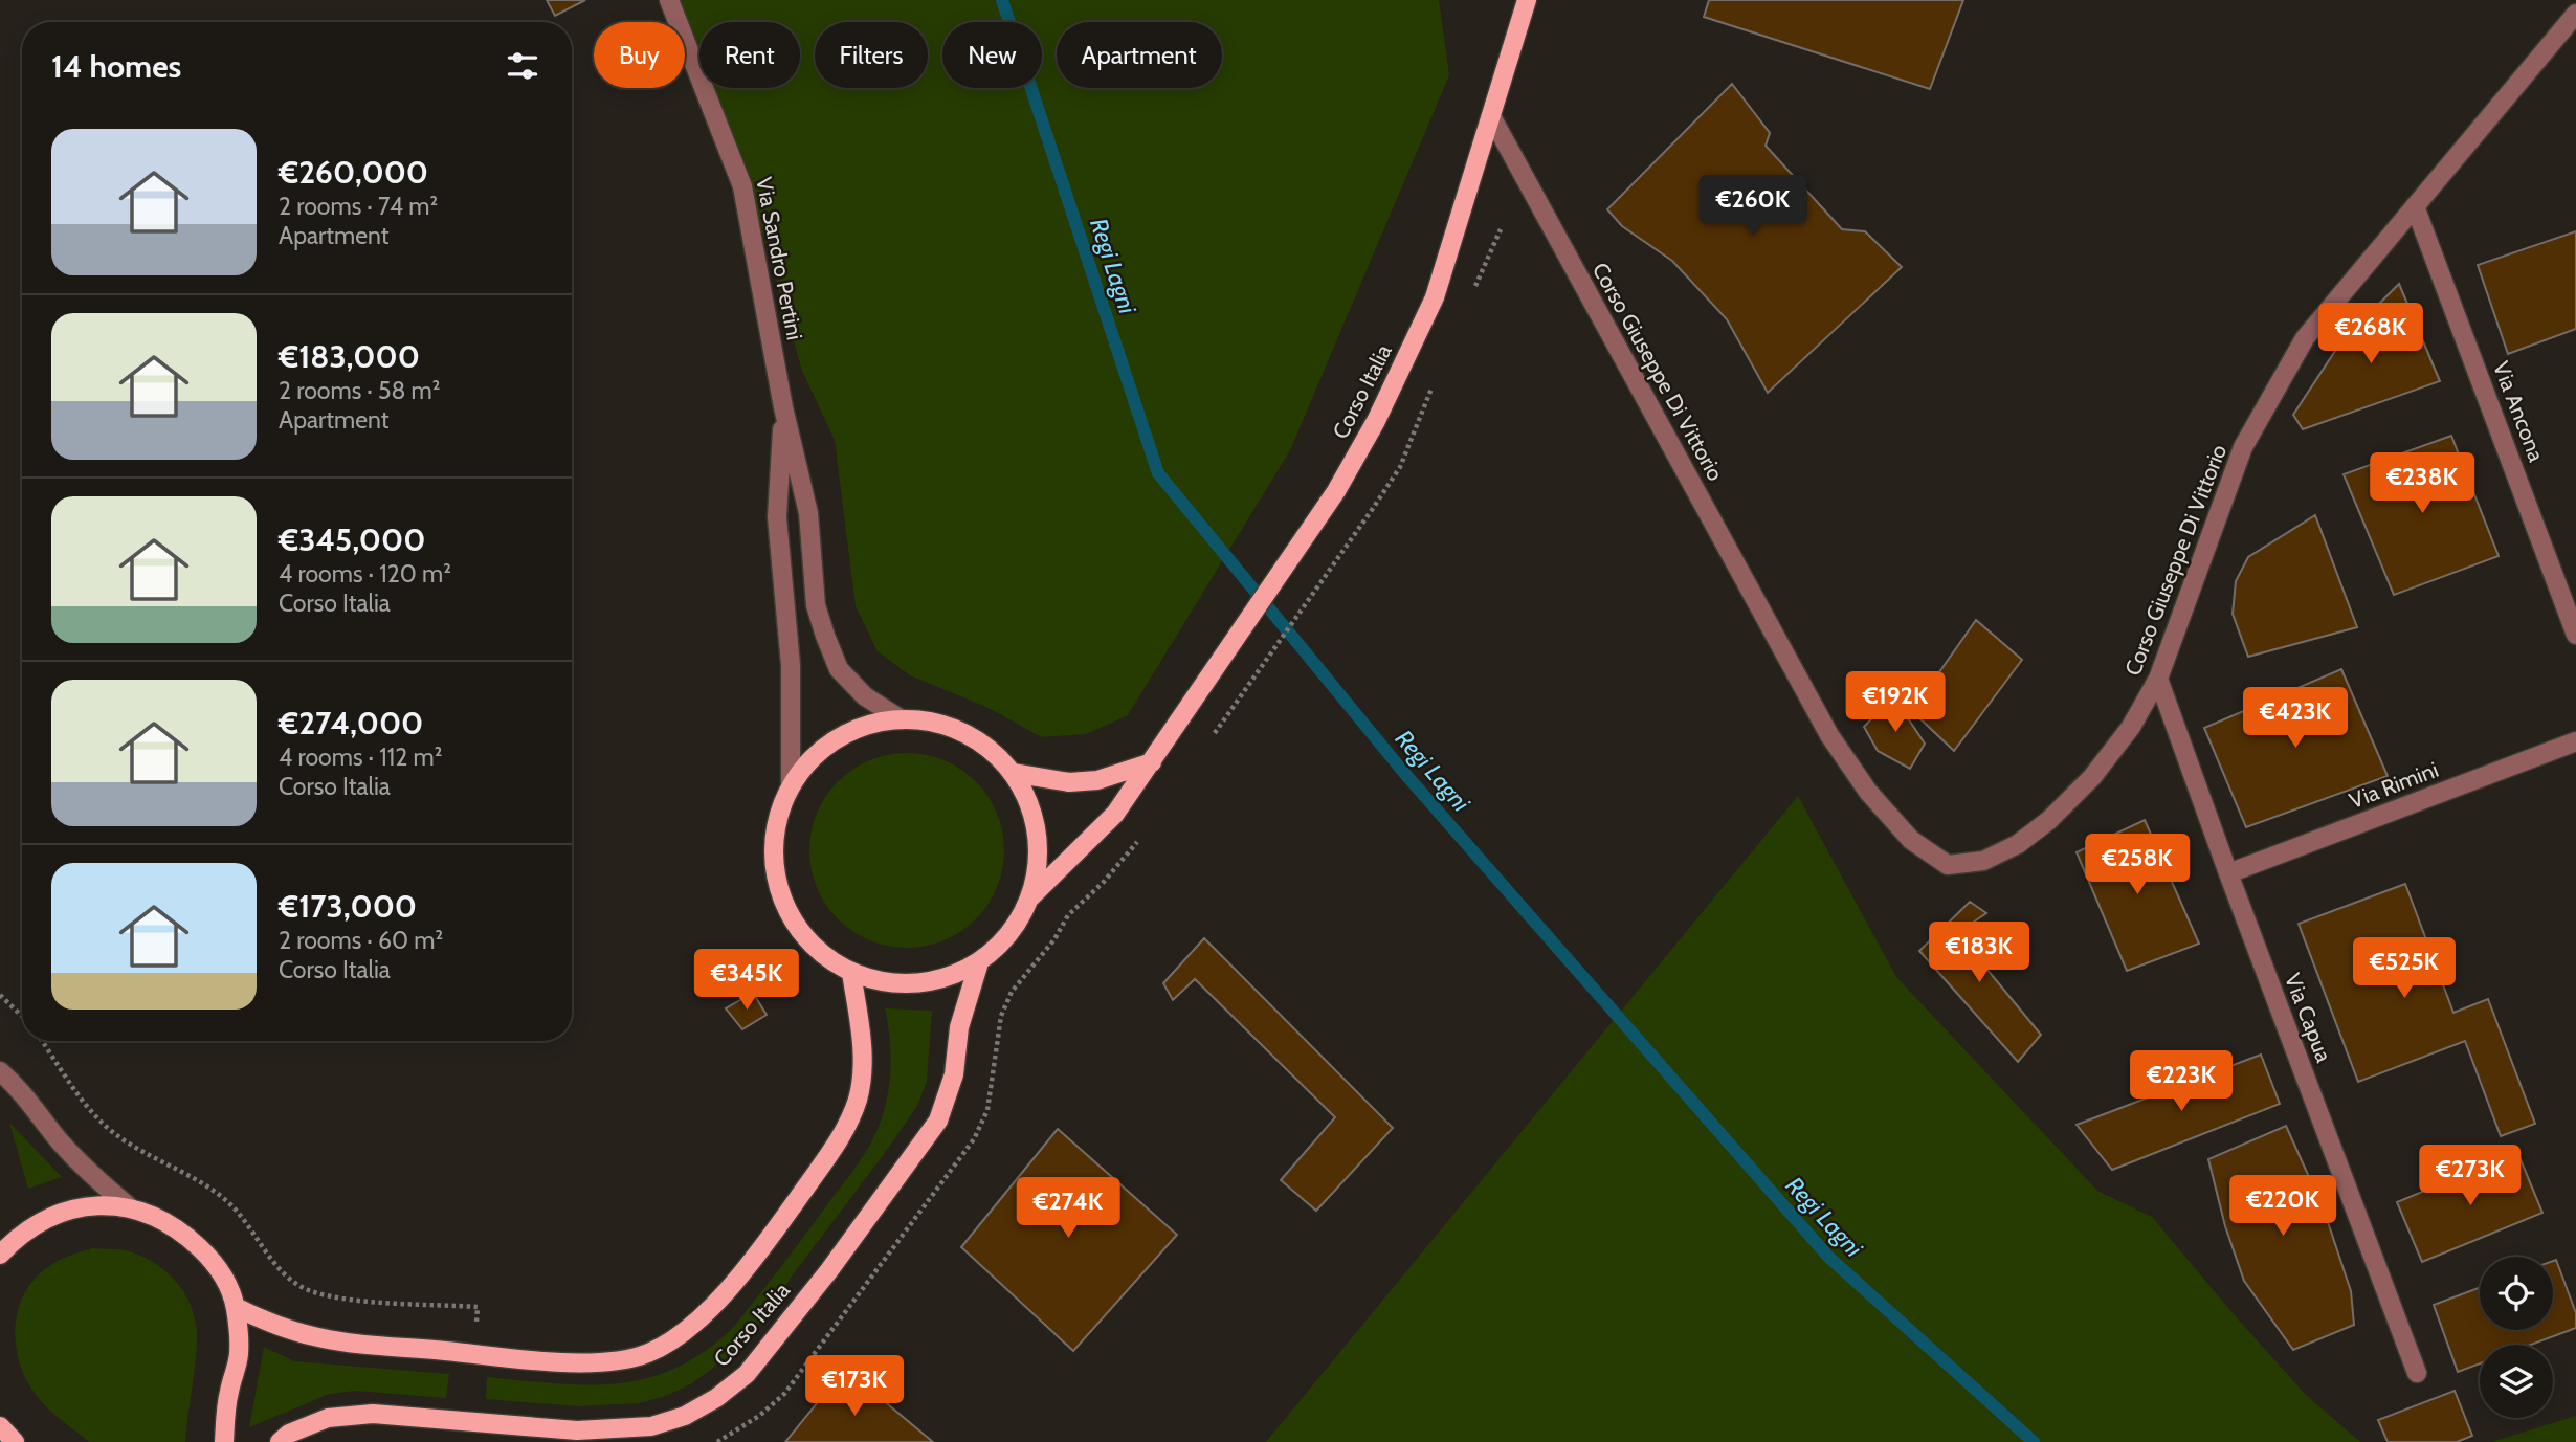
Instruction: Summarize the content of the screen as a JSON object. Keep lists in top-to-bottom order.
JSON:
{
  "streets": {
    "main road": ["Corso Italia"],
    "street": [
      "Via Sandro Pertini",
      "Corso Giuseppe Di Vittorio",
      "Via Ancona",
      "Via Rimini",
      "Via Capua"
    ]
  },
  "crossings": [
    ["Via Sandro Pertini", "Corso Italia"],
    ["Corso Giuseppe Di Vittorio", "Corso Italia"],
    ["Corso Giuseppe Di Vittorio", "Via Ancona"],
    ["Corso Giuseppe Di Vittorio", "Via Capua"],
    ["Via Rimini", "Via Capua"]
  ],
  "water": ["Regi Lagni"],
  "page": {
    "chip": [
      "Buy",
      "Rent",
      "Filters",
      "New",
      "Apartment"
    ],
    "heading": "14 homes",
    "list": [
      {
        "name": "€260,000",
        "note": "2 rooms · 74 m² · Apartment"
      },
      {
        "name": "€183,000",
        "note": "2 rooms · 58 m² · Apartment"
      },
      {
        "name": "€345,000",
        "note": "4 rooms · 120 m² · Corso Italia"
      },
      {
        "name": "€274,000",
        "note": "4 rooms · 112 m² · Corso Italia"
      },
      {
        "name": "€173,000",
        "note": "2 rooms · 60 m² · Corso Italia"
      }
    ],
    "price": [
      "€260K",
      "€268K",
      "€238K",
      "€192K",
      "€423K",
      "€258K",
      "€183K",
      "€525K",
      "€345K",
      "€223K",
      "€273K",
      "€220K",
      "€274K",
      "€173K"
    ]
  }
}
